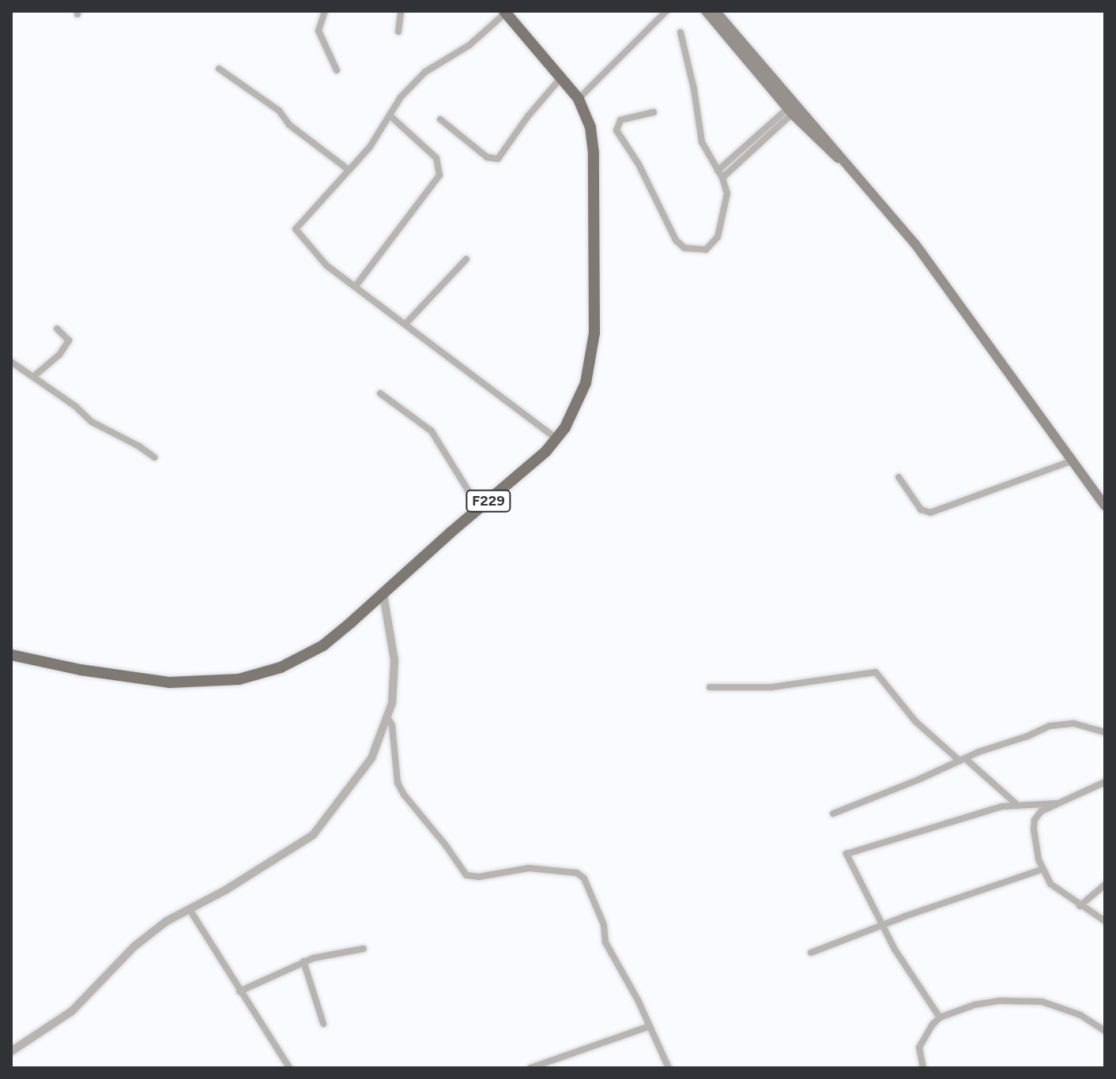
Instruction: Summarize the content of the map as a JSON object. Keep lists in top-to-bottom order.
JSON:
{
  "streets": {
    "main road": ["F229"]
  }
}
